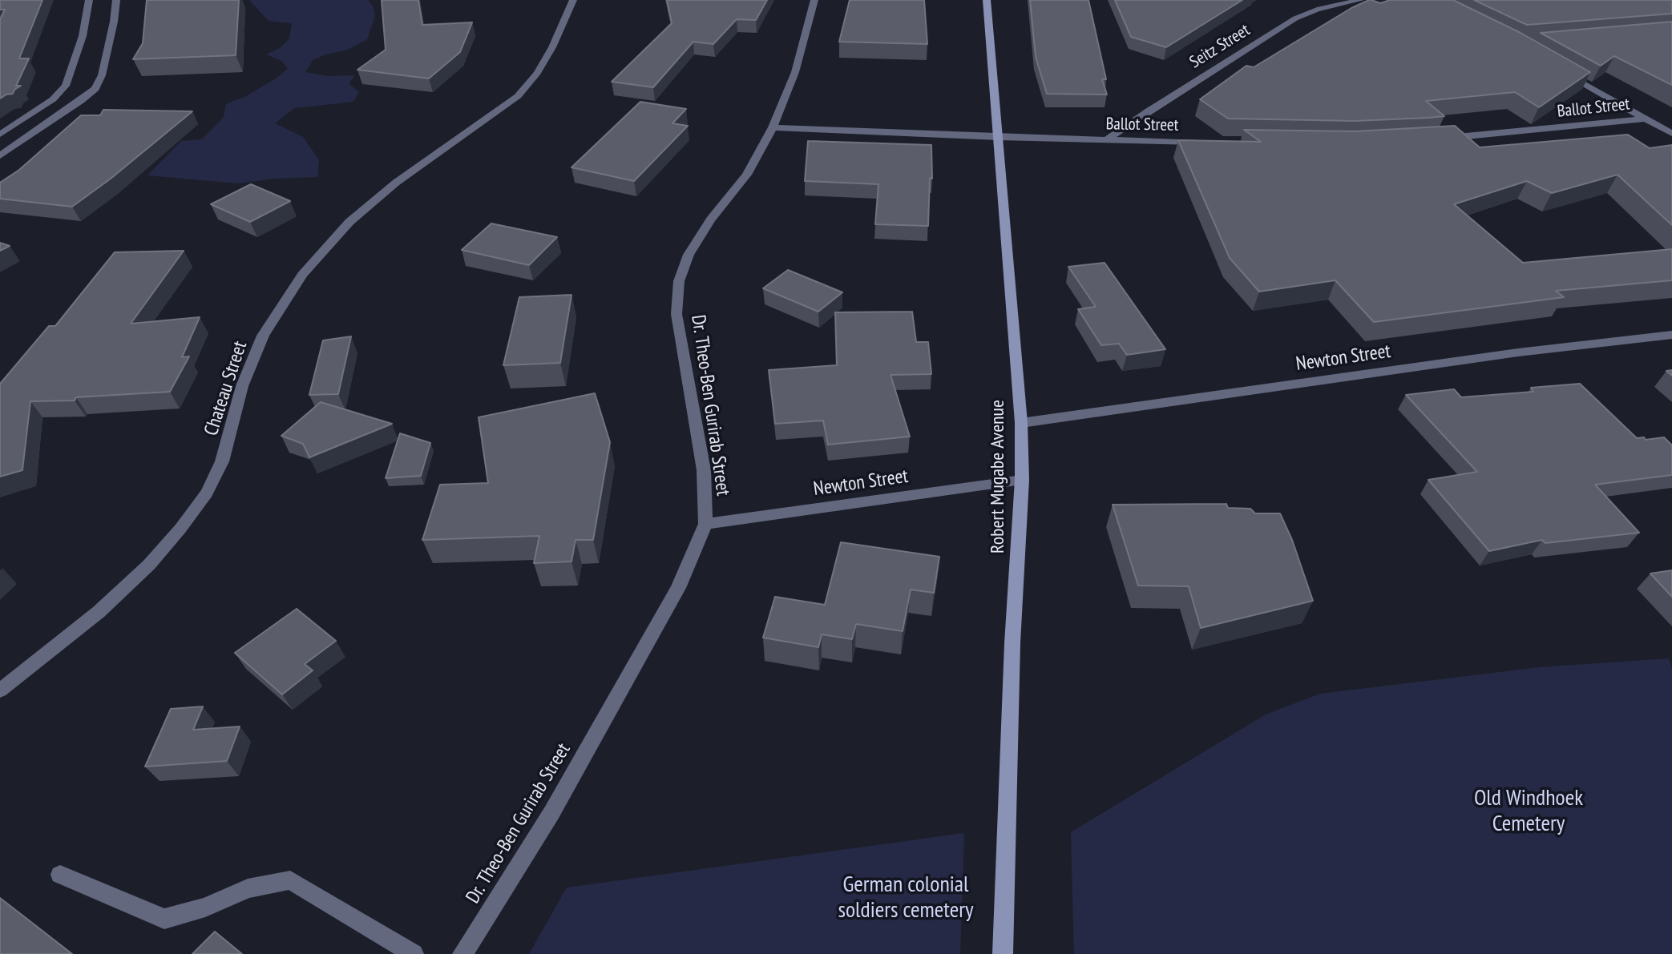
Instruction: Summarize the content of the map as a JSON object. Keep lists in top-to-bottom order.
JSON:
{
  "streets": {
    "main road": ["Robert Mugabe Avenue"],
    "street": [
      "Seitz Street",
      "Ballot Street",
      "Newton Street",
      "Chateau Street",
      "Dr. Theo-Ben Gurirab Street"
    ]
  },
  "crossings": [
    ["Seitz Street", "Ballot Street"],
    ["Ballot Street", "Dr. Theo-Ben Gurirab Street"],
    ["Ballot Street", "Robert Mugabe Avenue"],
    ["Newton Street", "Dr. Theo-Ben Gurirab Street"],
    ["Newton Street", "Robert Mugabe Avenue"]
  ],
  "parks": ["Old Windhoek Cemetery", "German colonial soldiers cemetery"]
}
